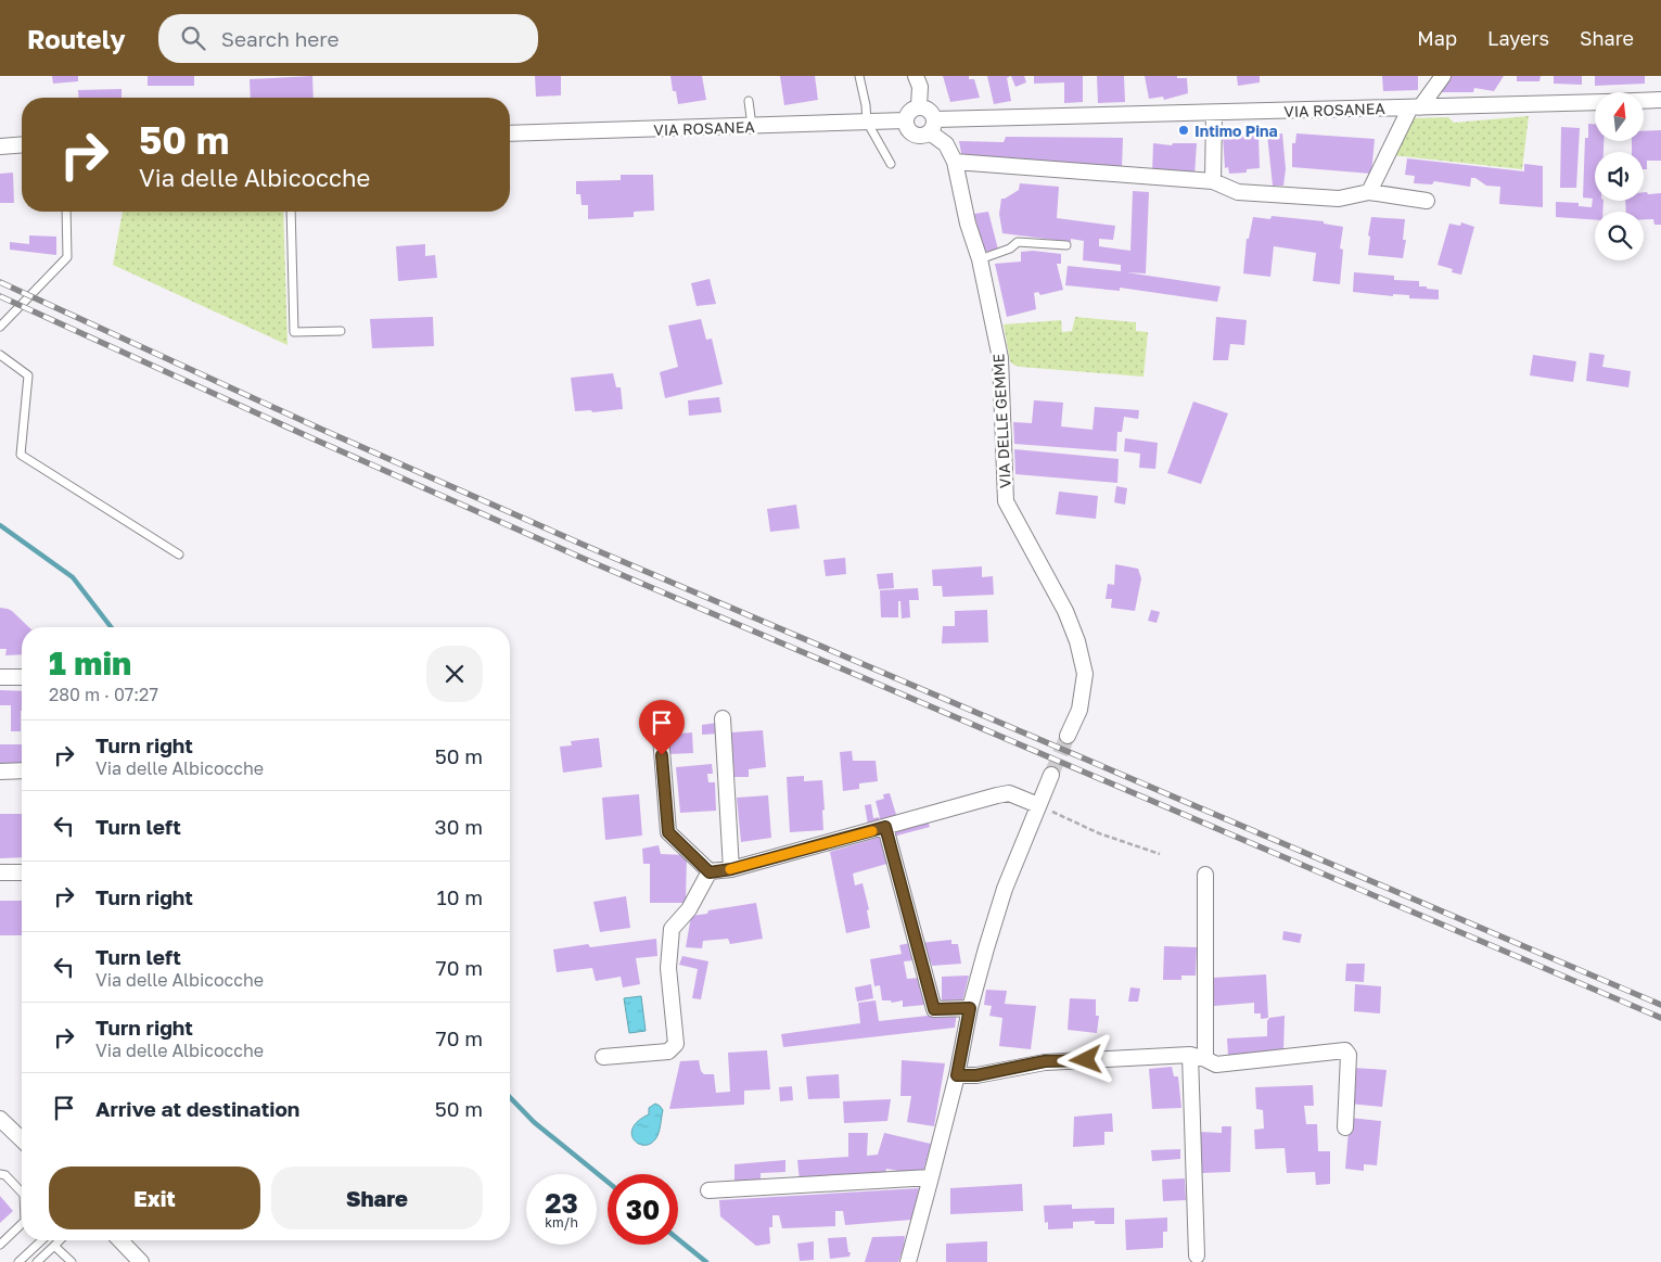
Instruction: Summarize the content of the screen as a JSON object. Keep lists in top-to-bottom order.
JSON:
{
  "streets": {
    "street": ["VIA ROSANEA", "VIA DELLE GEMME"]
  },
  "crossings": [
    ["VIA ROSANEA", "VIA DELLE GEMME"]
  ],
  "places": ["Intimo Pina"],
  "north": "top",
  "page": {
    "header": "Routely",
    "search": "Search here",
    "nav": ["Map", "Layers", "Share"],
    "turn": ["50 m", "Via delle Albicocche"],
    "heading": ["1 min", "280 m · 07:27"],
    "list": [
      {
        "name": "Turn right",
        "note": "Via delle Albicocche",
        "value": "50 m"
      },
      {
        "name": "Turn left",
        "value": "30 m"
      },
      {
        "name": "Turn right",
        "value": "10 m"
      },
      {
        "name": "Turn left",
        "note": "Via delle Albicocche",
        "value": "70 m"
      },
      {
        "name": "Turn right",
        "note": "Via delle Albicocche",
        "value": "70 m"
      },
      {
        "name": "Arrive at destination",
        "value": "50 m"
      }
    ],
    "buttons": ["Exit", "Share"],
    "speed": "23 km/h",
    "limit": "30"
  }
}
